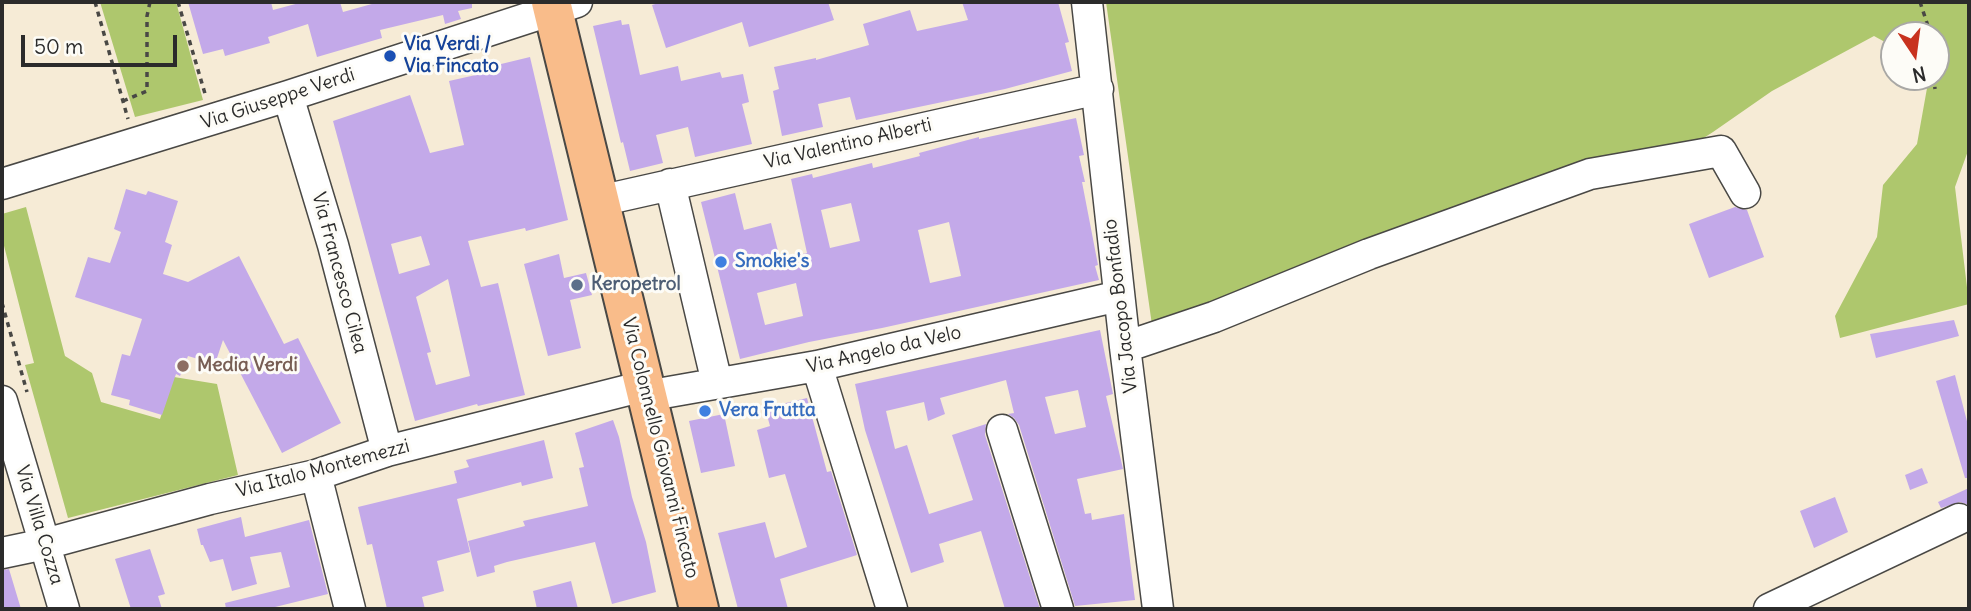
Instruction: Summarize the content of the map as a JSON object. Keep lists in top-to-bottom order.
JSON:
{
  "streets": {
    "main road": ["Via Colonnello Giovanni Fincato"],
    "street": [
      "Via Giuseppe Verdi",
      "Via Valentino Alberti",
      "Via Francesco Cilea",
      "Via Jacopo Bonfadio",
      "Via Angelo da Velo",
      "Via Italo Montemezzi",
      "Via Villa Cozza"
    ]
  },
  "crossings": [
    ["Via Giuseppe Verdi", "Via Francesco Cilea"],
    ["Via Giuseppe Verdi", "Via Colonnello Giovanni Fincato"],
    ["Via Valentino Alberti", "Via Jacopo Bonfadio"],
    ["Via Valentino Alberti", "Via Colonnello Giovanni Fincato"],
    ["Via Francesco Cilea", "Via Italo Montemezzi"],
    ["Via Jacopo Bonfadio", "Via Angelo da Velo"],
    ["Via Angelo da Velo", "Via Colonnello Giovanni Fincato"],
    ["Via Angelo da Velo", "Via Italo Montemezzi"],
    ["Via Colonnello Giovanni Fincato", "Via Italo Montemezzi"],
    ["Via Italo Montemezzi", "Via Villa Cozza"]
  ],
  "places": [
    "Via Verdi / Via Fincato",
    "Smokie's",
    "Keropetrol",
    "Media Verdi",
    "Vera Frutta"
  ],
  "scale_bar": "50 m",
  "north": "bottom"
}
